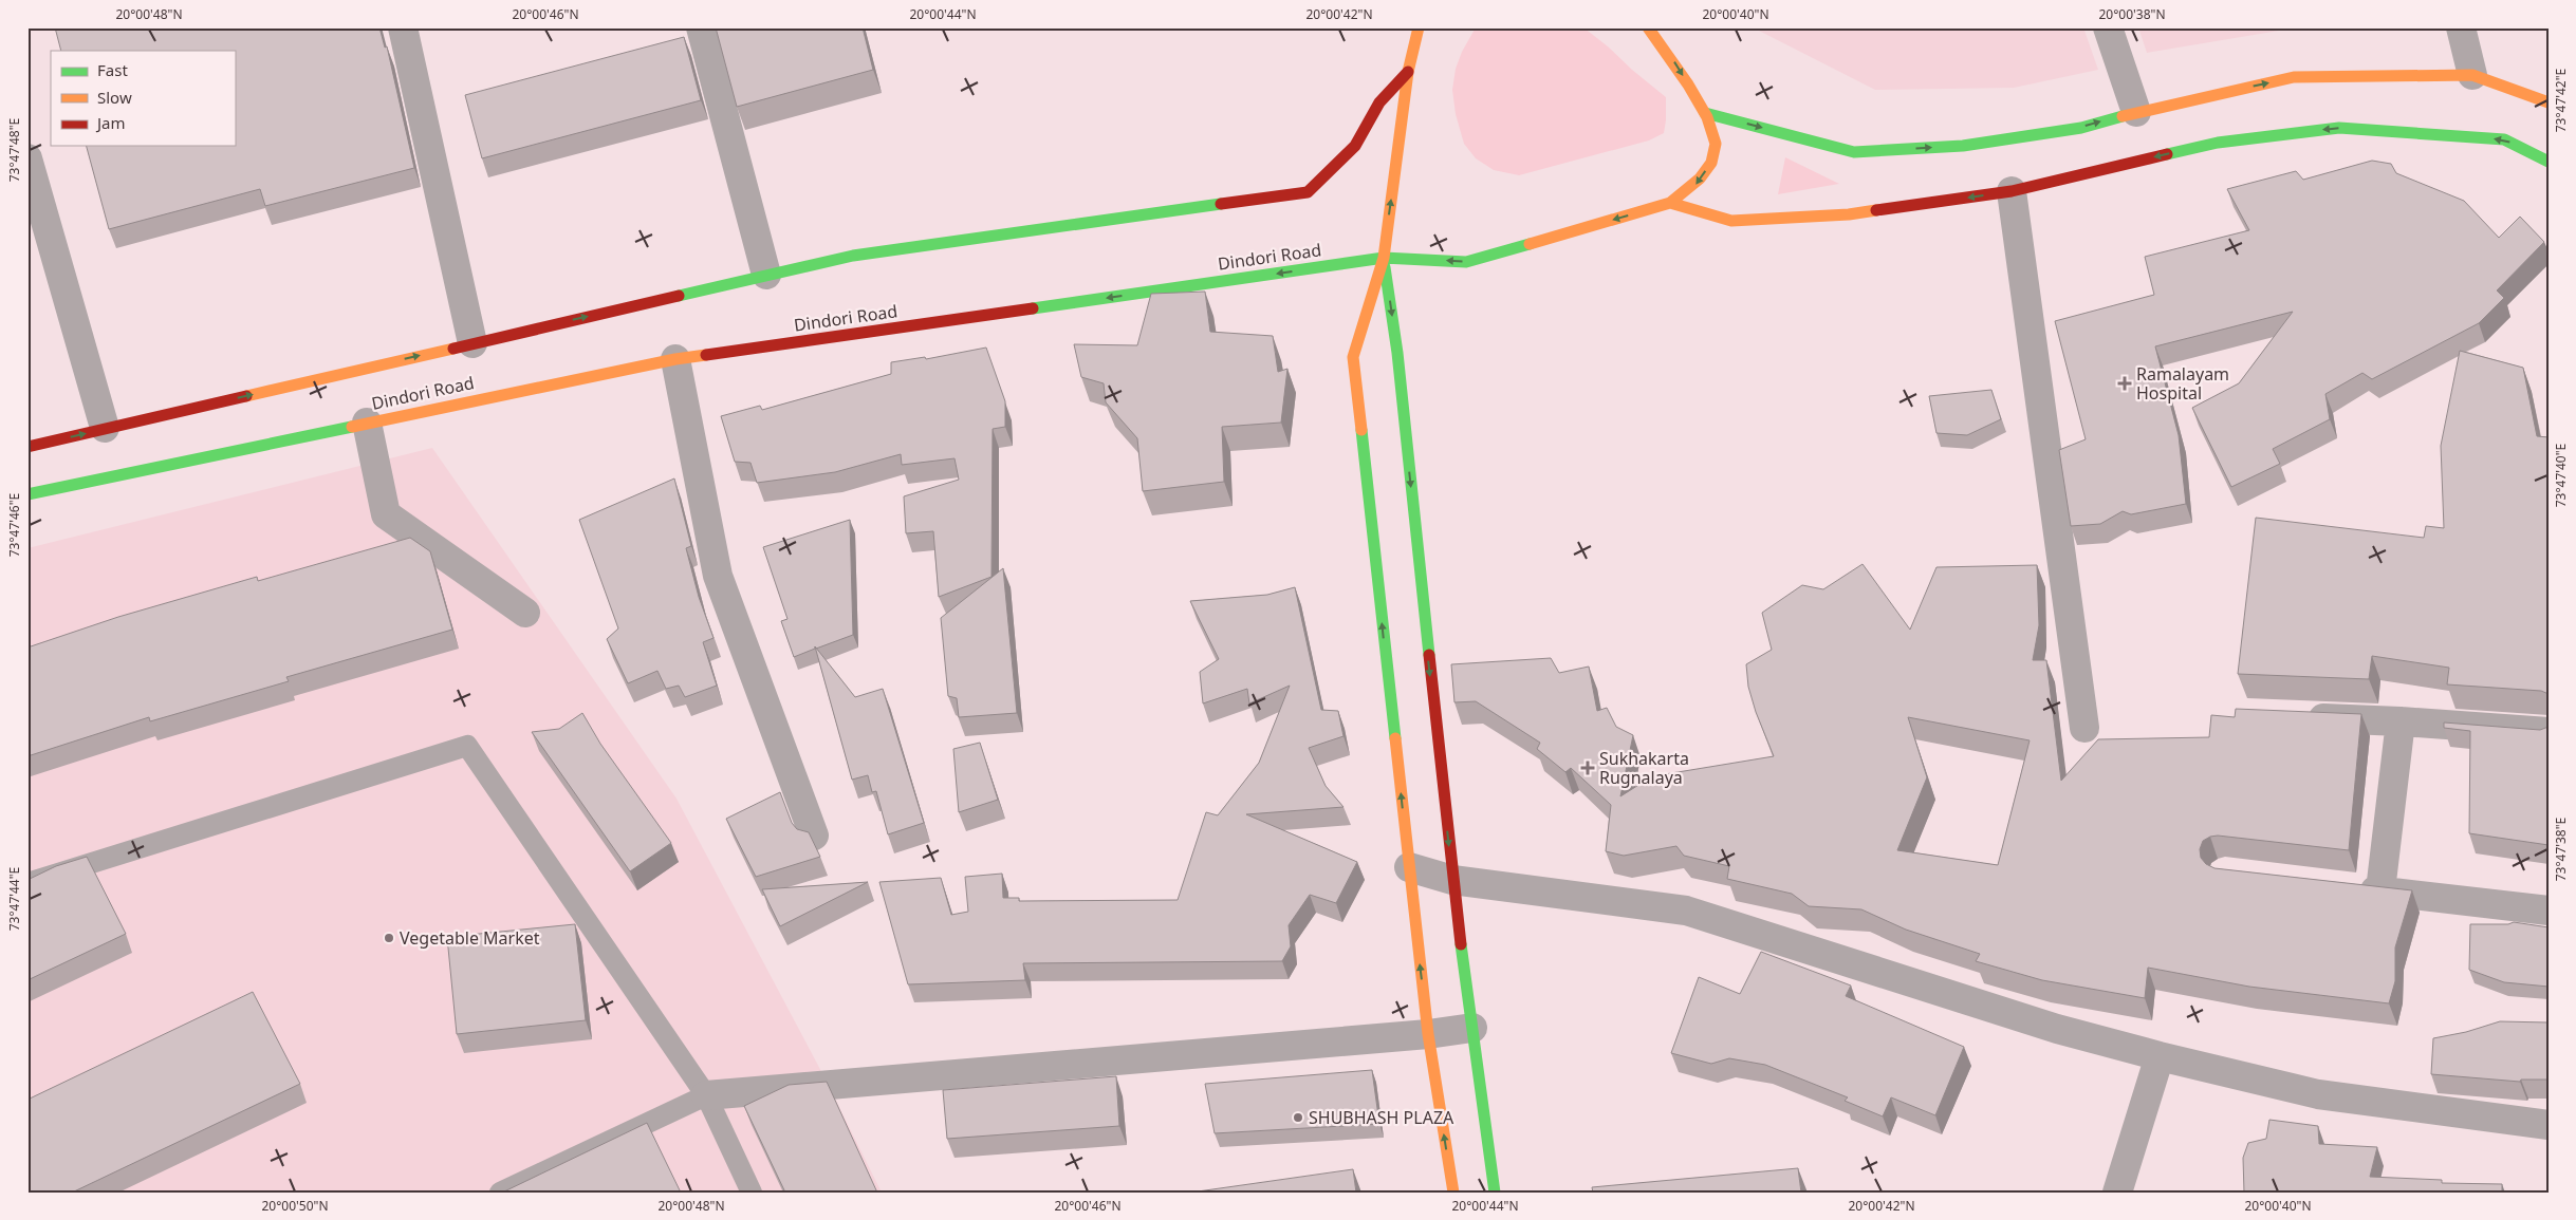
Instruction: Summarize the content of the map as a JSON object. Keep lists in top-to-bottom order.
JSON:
{
  "streets": {
    "main road": ["Dindori Road"]
  },
  "places": {
    "health": ["Ramalayam Hospital", "Sukhakarta Rugnalaya"],
    "other": ["Vegetable Market", "SHUBHASH PLAZA"]
  },
  "legend": ["Fast", "Slow", "Jam"],
  "coordinates": [
    "20°00'48\"N",
    "20°00'46\"N",
    "20°00'44\"N",
    "20°00'42\"N",
    "20°00'40\"N",
    "20°00'38\"N",
    "73°47'42\"E",
    "73°47'48\"E",
    "73°47'40\"E",
    "73°47'46\"E",
    "73°47'38\"E",
    "73°47'44\"E",
    "20°00'50\"N"
  ]
}
